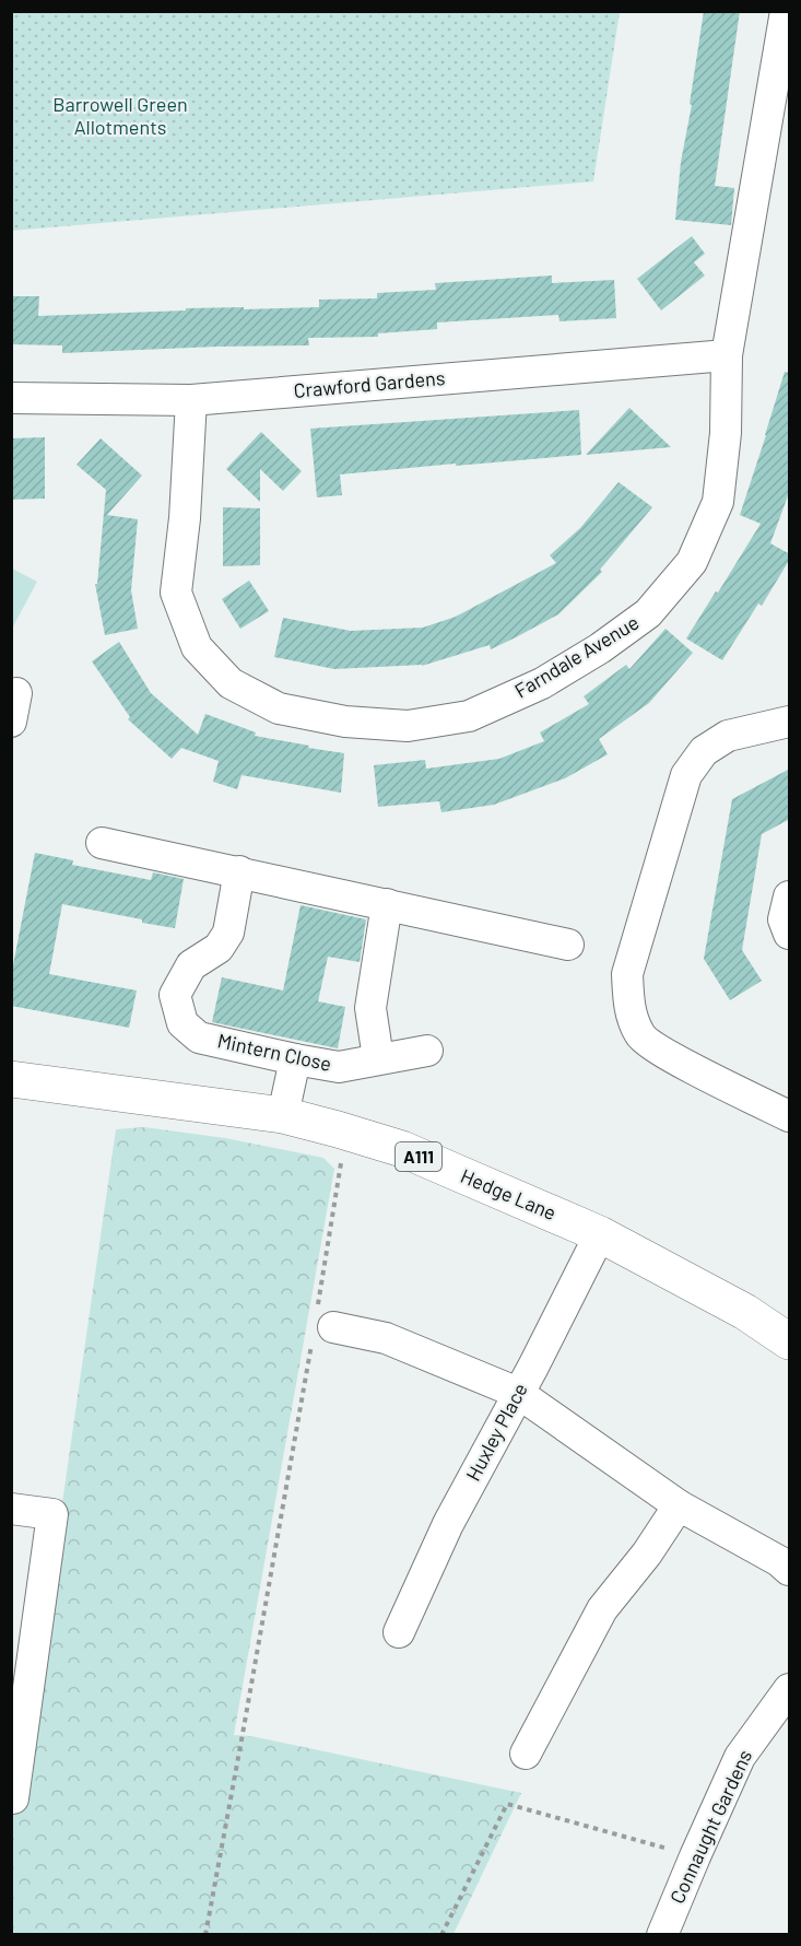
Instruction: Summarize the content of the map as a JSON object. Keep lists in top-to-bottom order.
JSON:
{
  "streets": {
    "main road": ["A111", "Hedge Lane"],
    "street": [
      "Crawford Gardens",
      "Farndale Avenue",
      "Mintern Close",
      "Huxley Place",
      "Connaught Gardens"
    ]
  },
  "crossings": [
    ["Crawford Gardens", "Farndale Avenue"],
    ["Hedge Lane", "Huxley Place"]
  ],
  "parks": ["Barrowell Green Allotments"]
}
